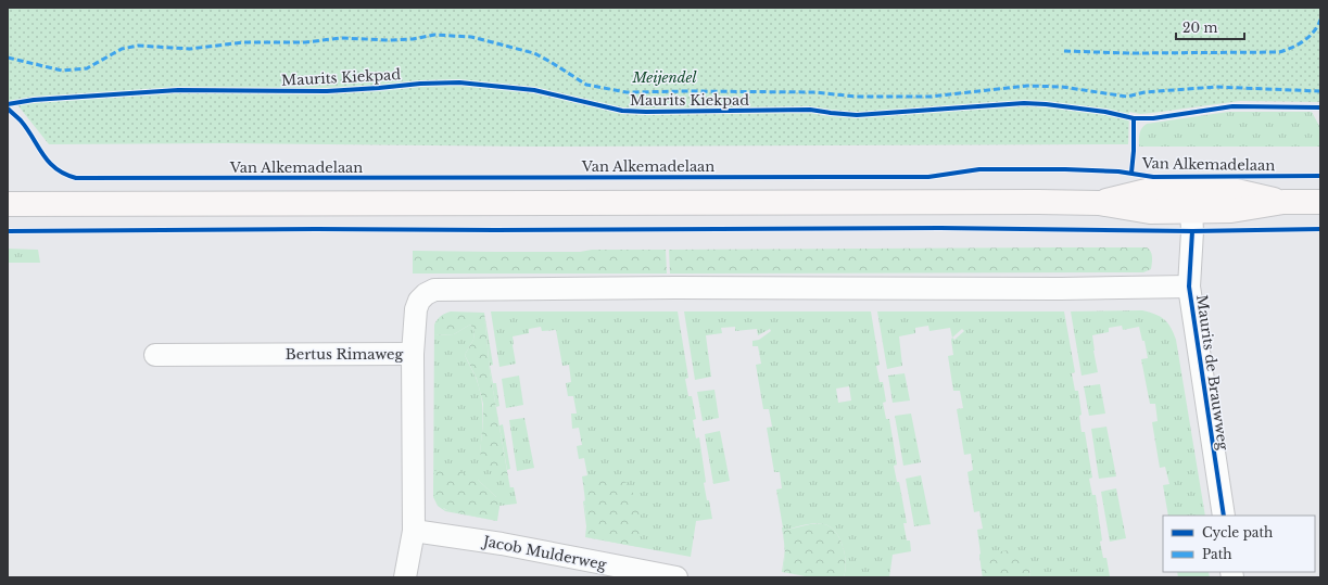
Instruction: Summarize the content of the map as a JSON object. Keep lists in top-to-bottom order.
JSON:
{
  "streets": {
    "main road": ["Van Alkemadelaan"],
    "street": ["Bertus Rimaweg", "Maurits de Brauwweg", "Jacob Mulderweg"],
    "cycle path": ["Maurits Kiekpad"]
  },
  "crossings": [
    ["Van Alkemadelaan", "Maurits de Brauwweg"],
    ["Bertus Rimaweg", "Jacob Mulderweg"]
  ],
  "parks": ["Meijendel"],
  "legend": ["Cycle path", "Path"],
  "scale_bar": "20 m"
}
